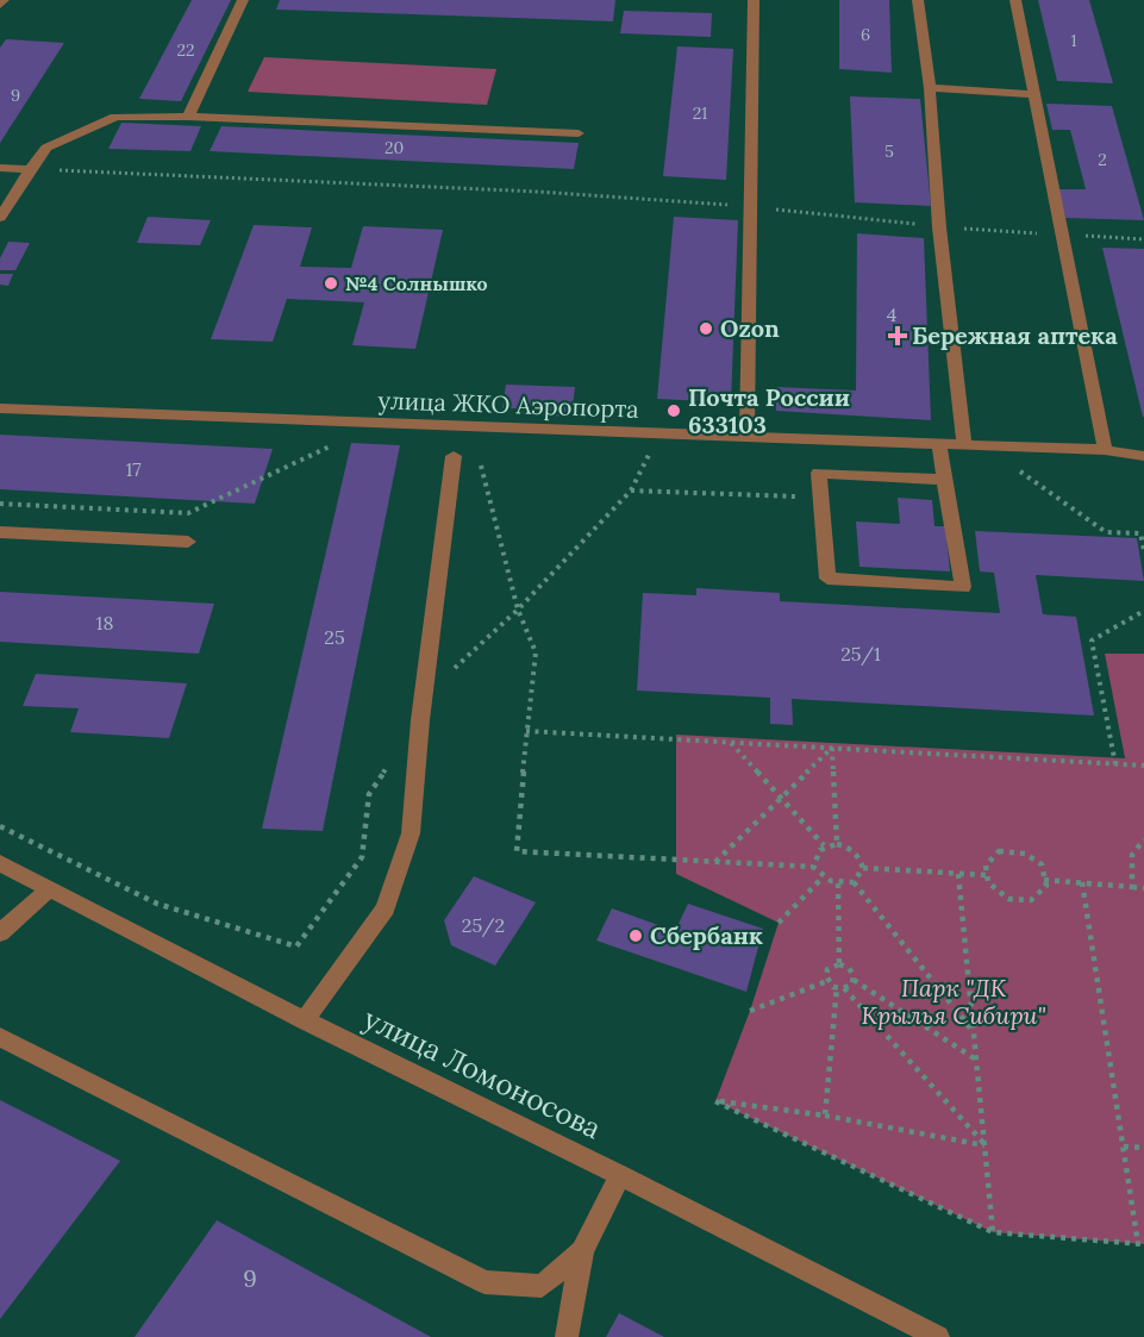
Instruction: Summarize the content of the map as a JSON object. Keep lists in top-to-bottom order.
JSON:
{
  "streets": {
    "street": ["улица ЖКО Аэропорта", "улица Ломоносова"]
  },
  "parks": ["Парк \"ДК Крылья Сибири\""],
  "places": {
    "other": [
      "№4 Солнышко",
      "Ozon",
      "Почта России 633103",
      "Сбербанк"
    ],
    "health": ["Бережная аптека"]
  },
  "house_numbers": [
    "6",
    "1",
    "22",
    "9",
    "21",
    "20",
    "5",
    "2",
    "4",
    "17",
    "18",
    "25",
    "25/1",
    "25/2",
    "9"
  ]
}
